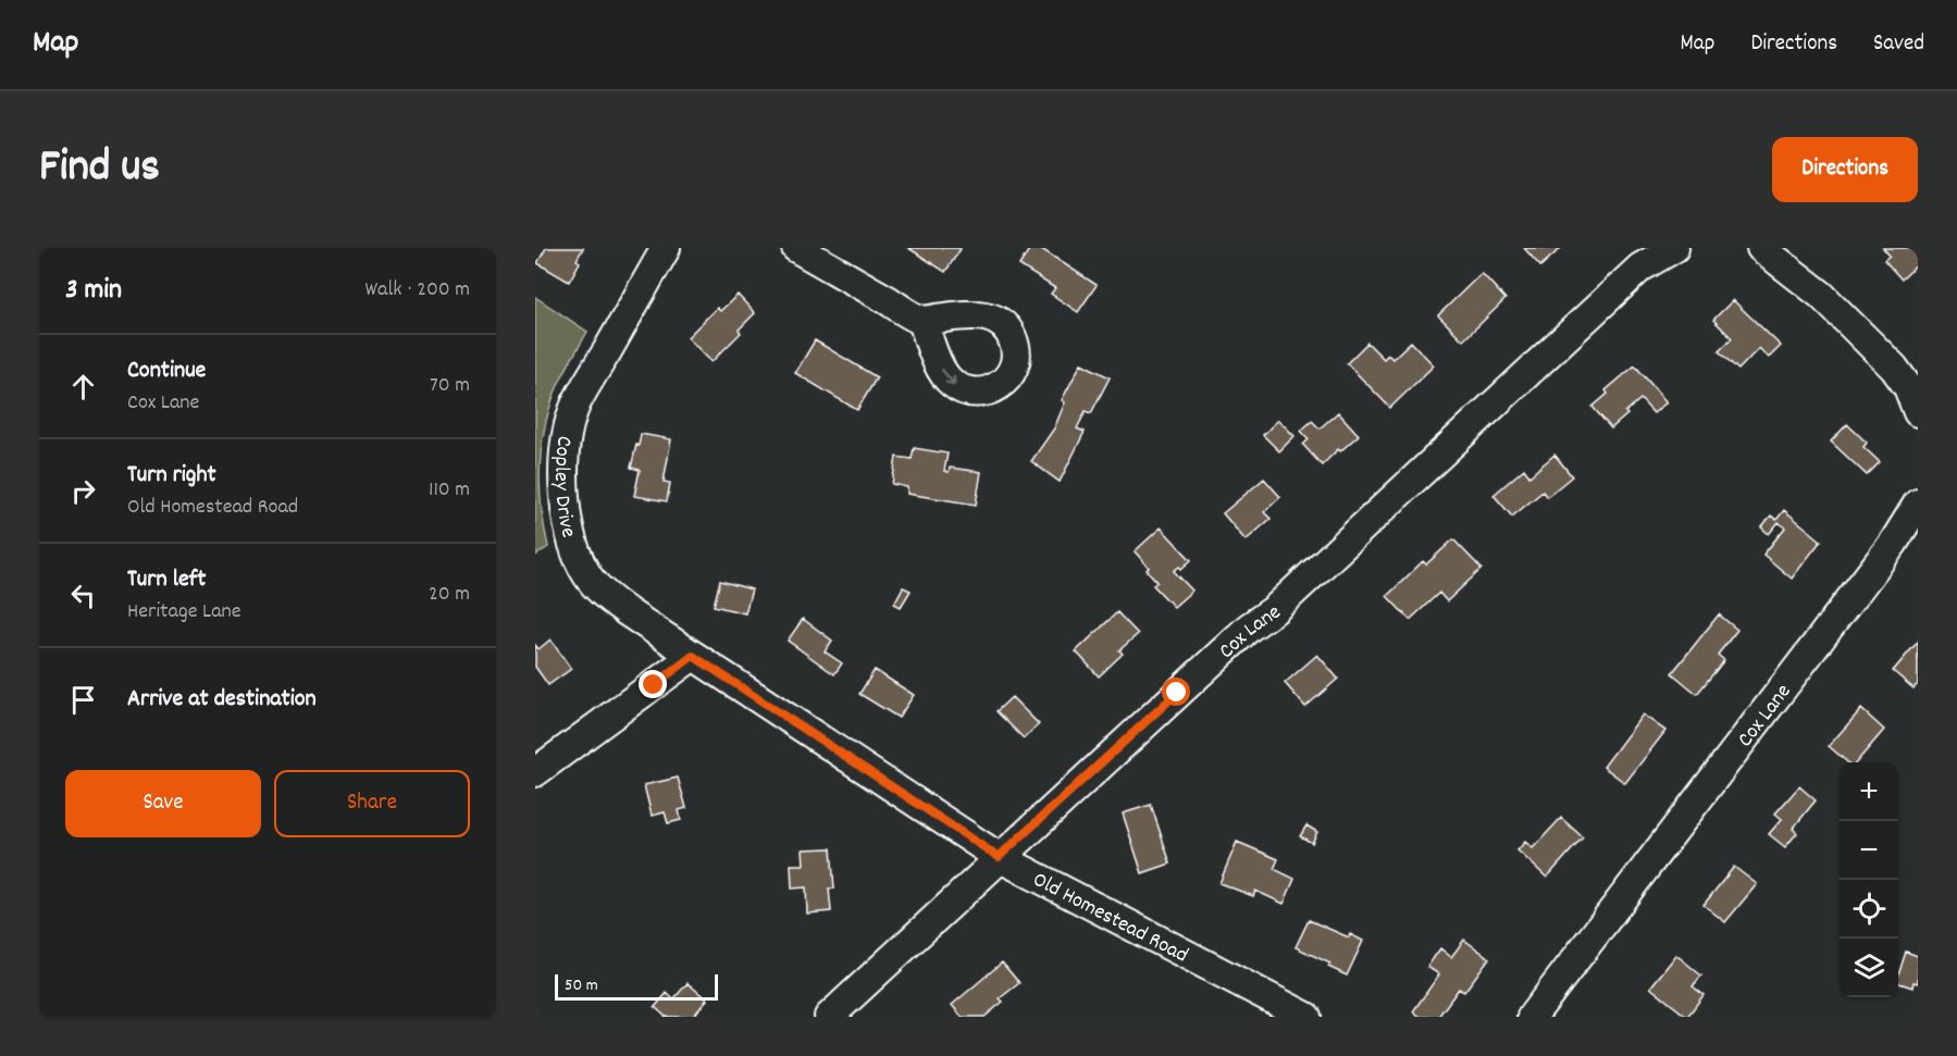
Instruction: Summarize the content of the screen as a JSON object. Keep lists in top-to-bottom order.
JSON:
{
  "streets": {
    "street": ["Copley Drive", "Cox Lane", "Old Homestead Road"]
  },
  "crossings": [
    ["Copley Drive", "Old Homestead Road"],
    ["Cox Lane", "Old Homestead Road"]
  ],
  "scale_bar": "50 m",
  "page": {
    "header": "Map",
    "nav": ["Map", "Directions", "Saved"],
    "title": "Find us",
    "buttons": [
      "Directions",
      ["Save", "Share"]
    ],
    "heading": ["3 min", "Walk · 200 m"],
    "list": [
      ["Continue", "Cox Lane", "70 m"],
      ["Turn right", "Old Homestead Road", "110 m"],
      ["Turn left", "Heritage Lane", "20 m"],
      "Arrive at destination"
    ],
    "map_buttons": ["+", "−"],
    "scale": "50 m"
  }
}
